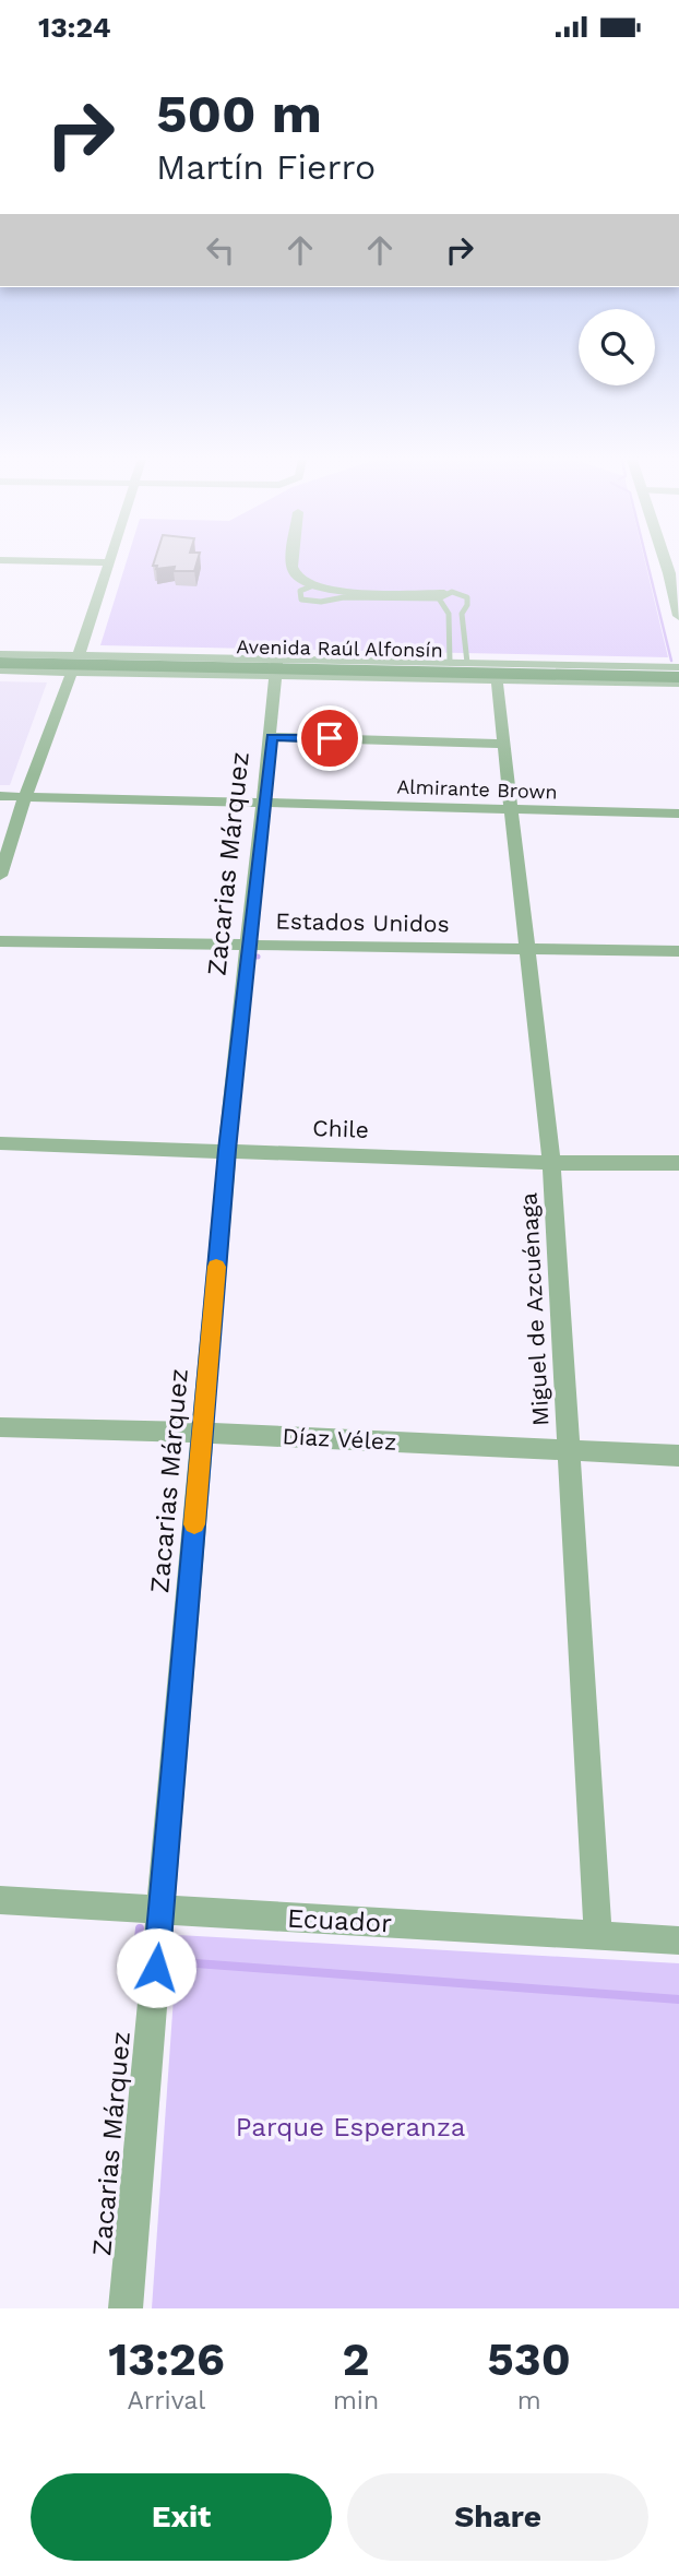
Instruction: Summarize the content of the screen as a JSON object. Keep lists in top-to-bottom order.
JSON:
{
  "streets": {
    "main road": ["Avenida Raúl Alfonsín"],
    "street": [
      "Almirante Brown",
      "Zacarias Márquez",
      "Estados Unidos",
      "Chile",
      "Miguel de Azcuénaga",
      "Díaz Vélez",
      "Ecuador"
    ]
  },
  "crossings": [
    ["Avenida Raúl Alfonsín", "Zacarias Márquez"],
    ["Avenida Raúl Alfonsín", "Miguel de Azcuénaga"],
    ["Almirante Brown", "Zacarias Márquez"],
    ["Almirante Brown", "Miguel de Azcuénaga"],
    ["Zacarias Márquez", "Estados Unidos"],
    ["Zacarias Márquez", "Chile"],
    ["Zacarias Márquez", "Díaz Vélez"],
    ["Zacarias Márquez", "Ecuador"],
    ["Estados Unidos", "Miguel de Azcuénaga"],
    ["Chile", "Miguel de Azcuénaga"],
    ["Miguel de Azcuénaga", "Díaz Vélez"],
    ["Miguel de Azcuénaga", "Ecuador"]
  ],
  "parks": ["Parque Esperanza"],
  "page": {
    "status": "13:24",
    "turn": ["500 m", "Martín Fierro"],
    "eta": [
      "13:26",
      "Arrival",
      "2",
      "min",
      "530",
      "m"
    ],
    "buttons": ["Exit", "Share"]
  }
}
